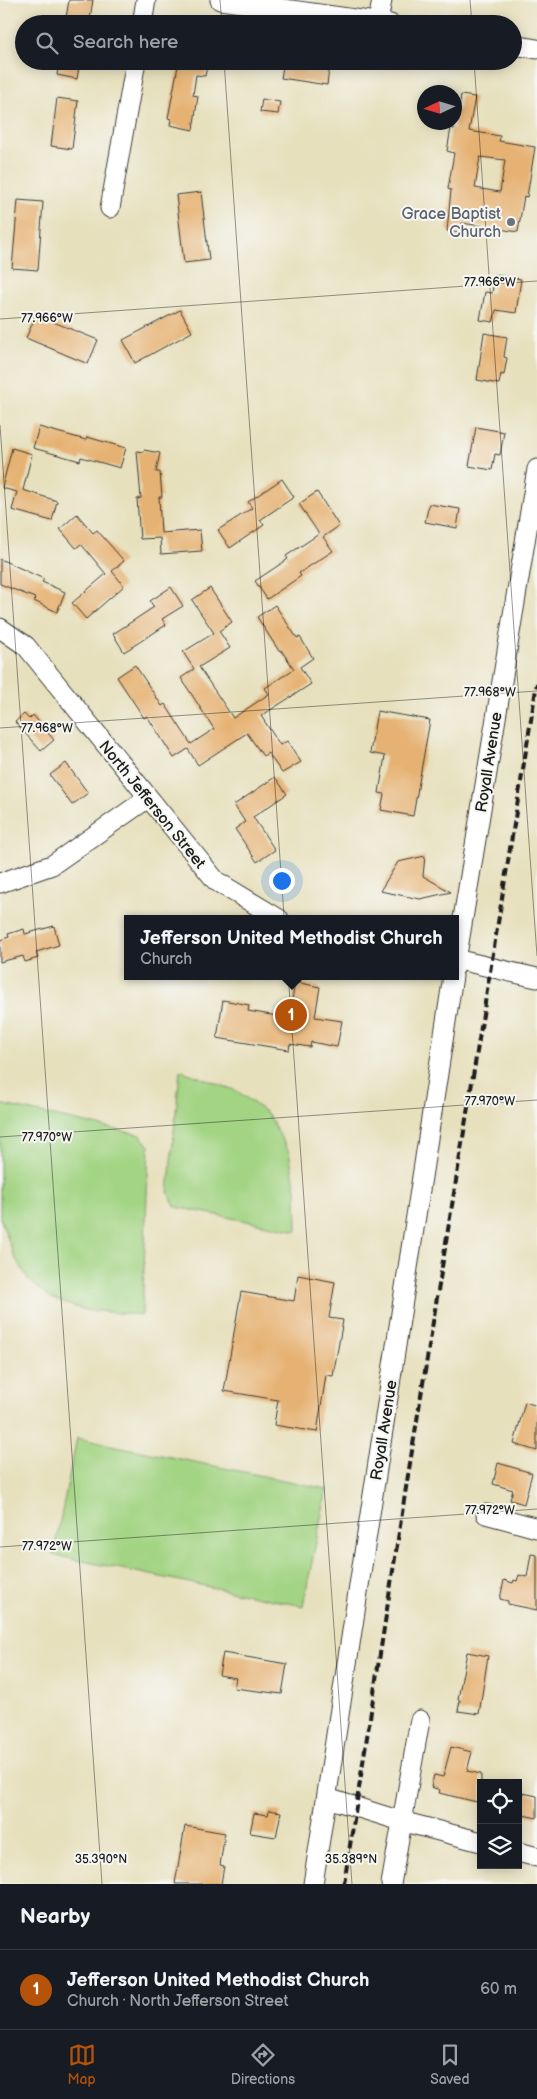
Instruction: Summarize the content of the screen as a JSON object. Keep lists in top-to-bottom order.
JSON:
{
  "streets": {
    "street": ["Royall Avenue", "North Jefferson Street"]
  },
  "places": ["Grace Baptist Church"],
  "north": "left",
  "page": {
    "search": "Search here",
    "popup": ["Jefferson United Methodist Church", "Church"],
    "pins": "1",
    "heading": "Nearby",
    "list": [
      {
        "mark": "1",
        "name": "Jefferson United Methodist Church",
        "note": "Church · North Jefferson Street",
        "value": "60 m"
      }
    ],
    "nav": ["Map", "Directions", "Saved"]
  },
  "coordinates": [
    "77.966°W",
    "77.968°W",
    "77.970°W",
    "77.972°W",
    "35.390°N",
    "35.389°N"
  ]
}
